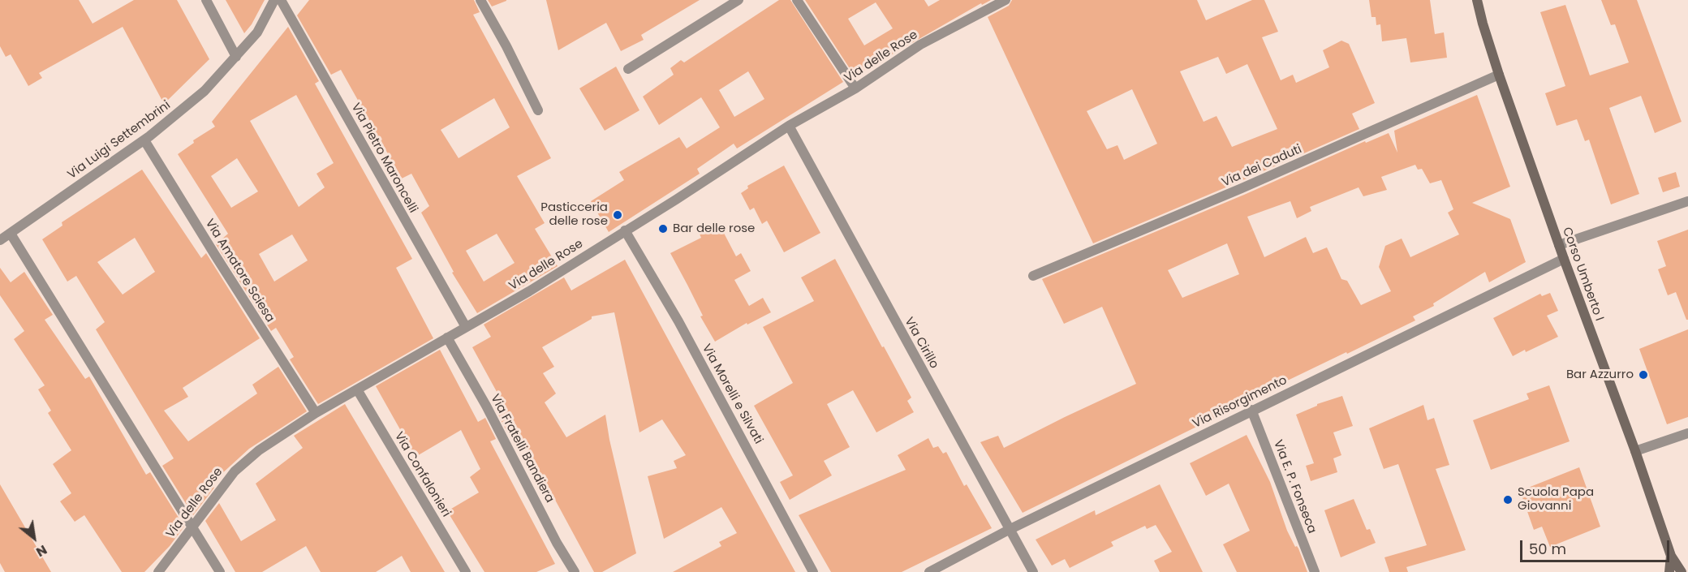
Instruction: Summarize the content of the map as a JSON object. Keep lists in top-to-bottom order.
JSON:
{
  "streets": {
    "main road": ["Corso Umberto I"],
    "street": [
      "Via delle Rose",
      "Via Luigi Settembrini",
      "Via Pietro Maroncelli",
      "Via dei Caduti",
      "Via Amatore Sciesa",
      "Via Cirillo",
      "Via Morelli e Silvati",
      "Via Risorgimento",
      "Via Fratelli Bandiera",
      "Via Confalonieri",
      "Via E. P. Fonseca"
    ]
  },
  "crossings": [
    ["Via delle Rose", "Via Pietro Maroncelli"],
    ["Via delle Rose", "Via Amatore Sciesa"],
    ["Via delle Rose", "Via Cirillo"],
    ["Via delle Rose", "Via Morelli e Silvati"],
    ["Via delle Rose", "Via Fratelli Bandiera"],
    ["Via delle Rose", "Via Confalonieri"],
    ["Via Luigi Settembrini", "Via Amatore Sciesa"],
    ["Via dei Caduti", "Corso Umberto I"],
    ["Corso Umberto I", "Via Risorgimento"],
    ["Via Cirillo", "Via Risorgimento"],
    ["Via Risorgimento", "Via E. P. Fonseca"]
  ],
  "places": [
    "Pasticceria delle rose",
    "Bar delle rose",
    "Bar Azzurro",
    "Scuola Papa Giovanni"
  ],
  "scale_bar": "50 m",
  "north": "bottom right"
}
